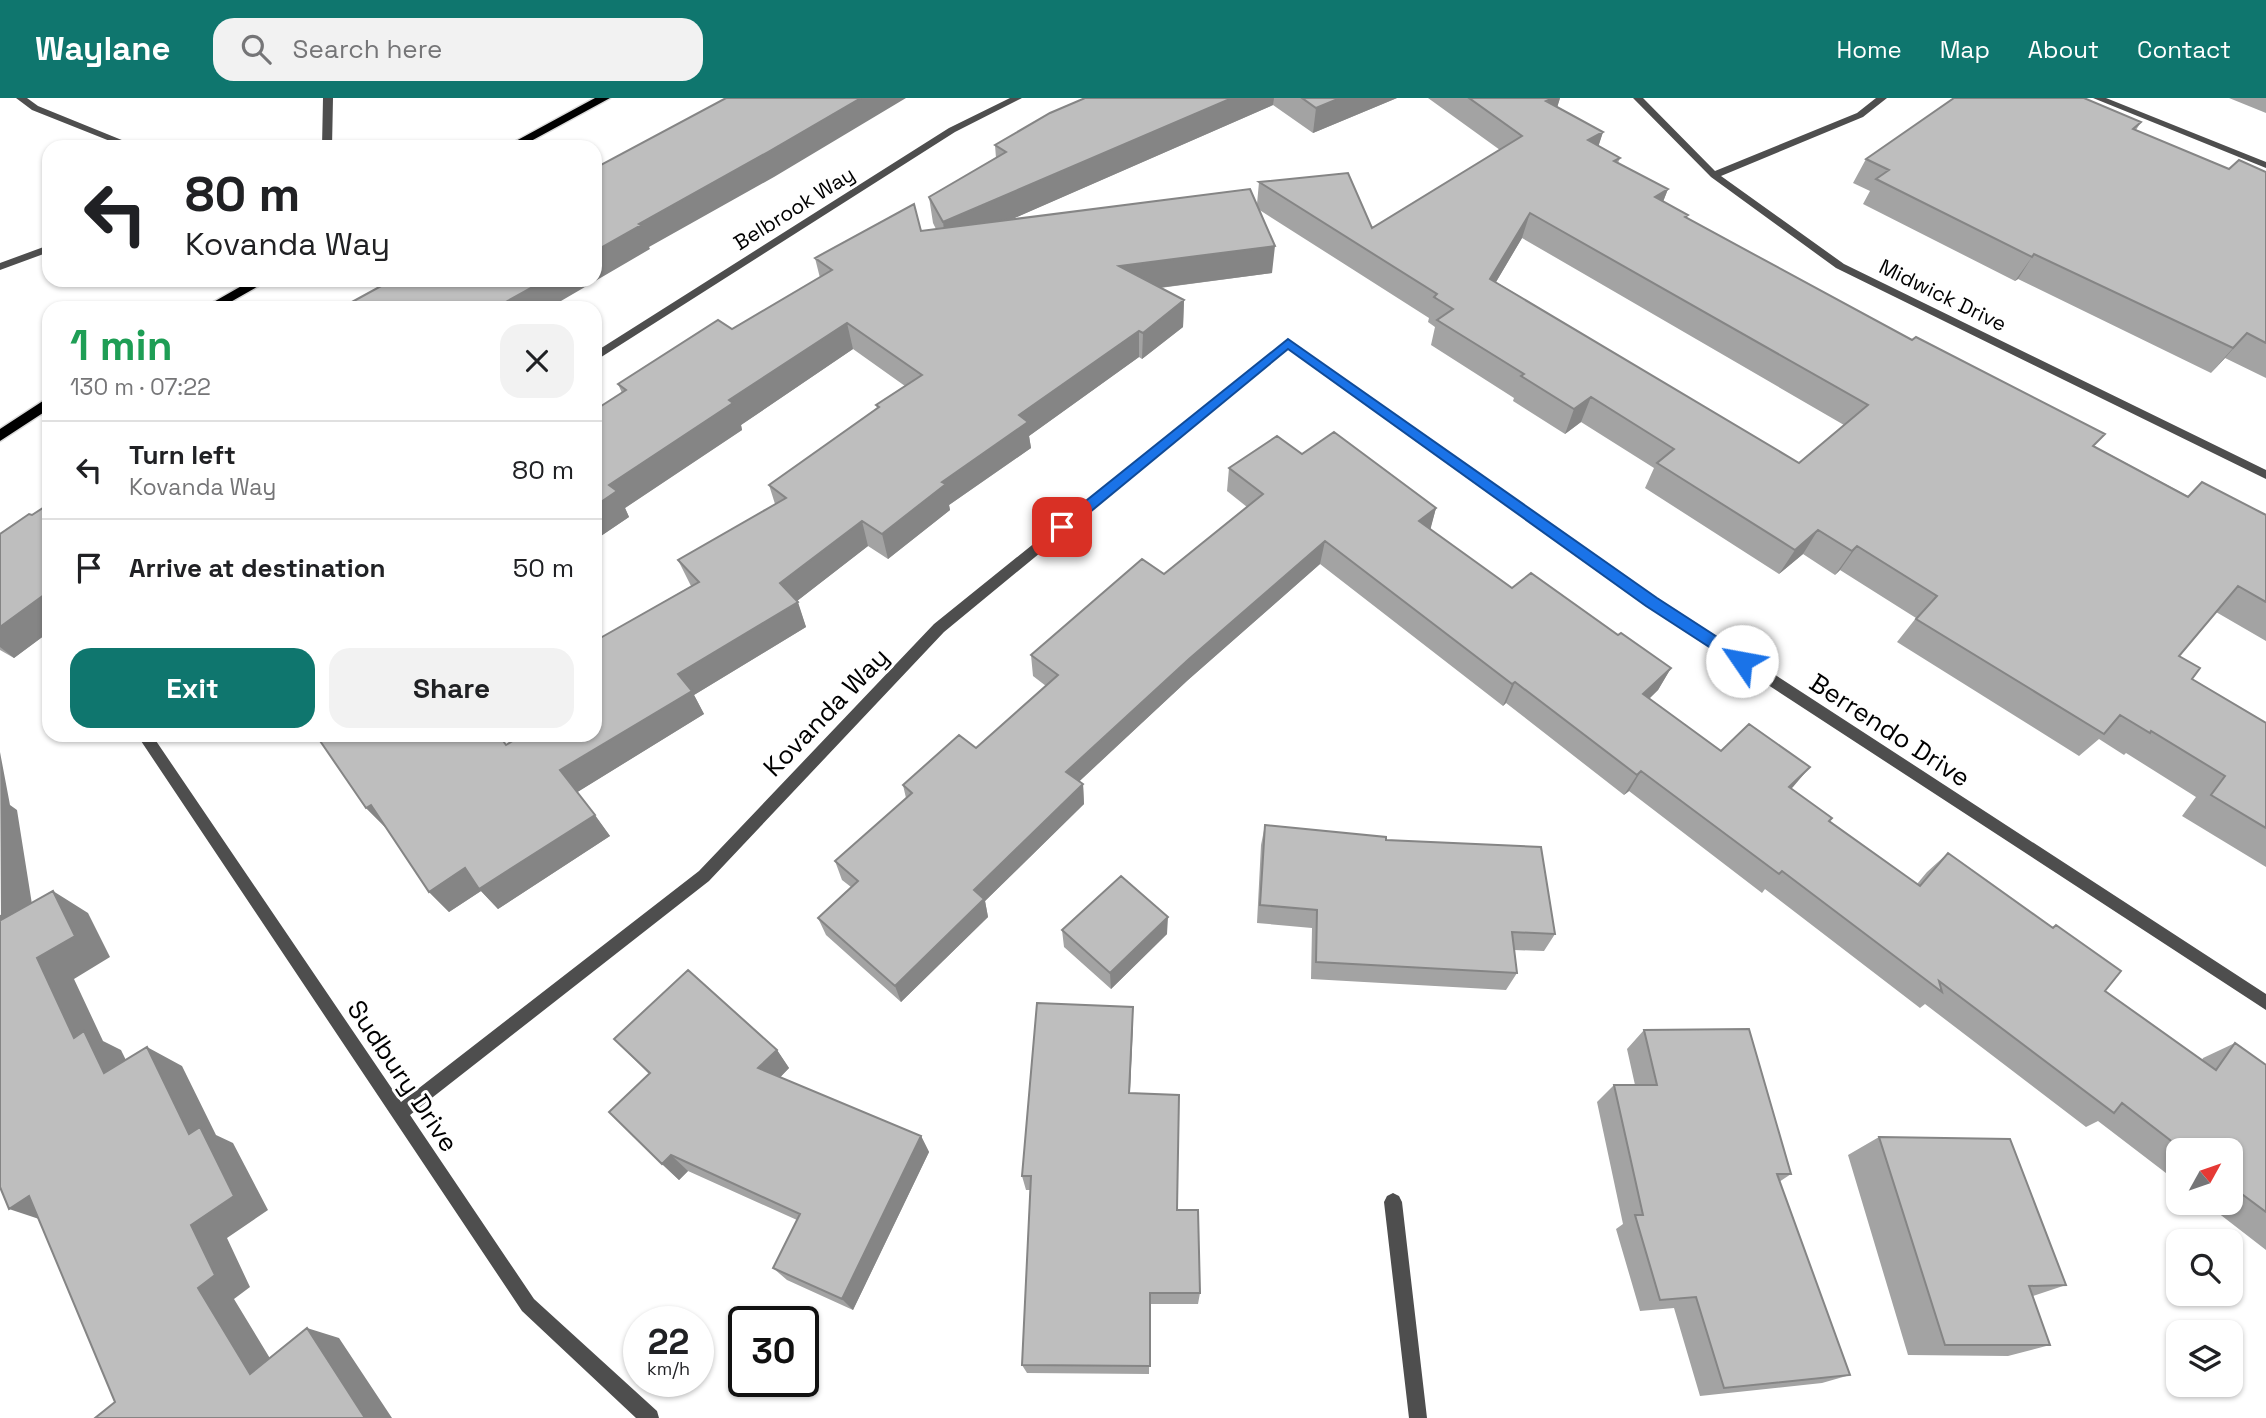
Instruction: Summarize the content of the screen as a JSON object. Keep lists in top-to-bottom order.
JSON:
{
  "streets": {
    "street": [
      "Belbrook Way",
      "Midwick Drive",
      "Kovanda Way",
      "Berrendo Drive",
      "Sudbury Drive"
    ]
  },
  "crossings": [
    ["Kovanda Way", "Berrendo Drive"],
    ["Kovanda Way", "Sudbury Drive"]
  ],
  "north": "top right",
  "page": {
    "header": "Waylane",
    "search": "Search here",
    "nav": [
      "Home",
      "Map",
      "About",
      "Contact"
    ],
    "turn": ["80 m", "Kovanda Way"],
    "heading": ["1 min", "130 m · 07:22"],
    "list": [
      {
        "name": "Turn left",
        "note": "Kovanda Way",
        "value": "80 m"
      },
      {
        "name": "Arrive at destination",
        "value": "50 m"
      }
    ],
    "buttons": ["Exit", "Share"],
    "speed": "22 km/h",
    "limit": "30"
  }
}
